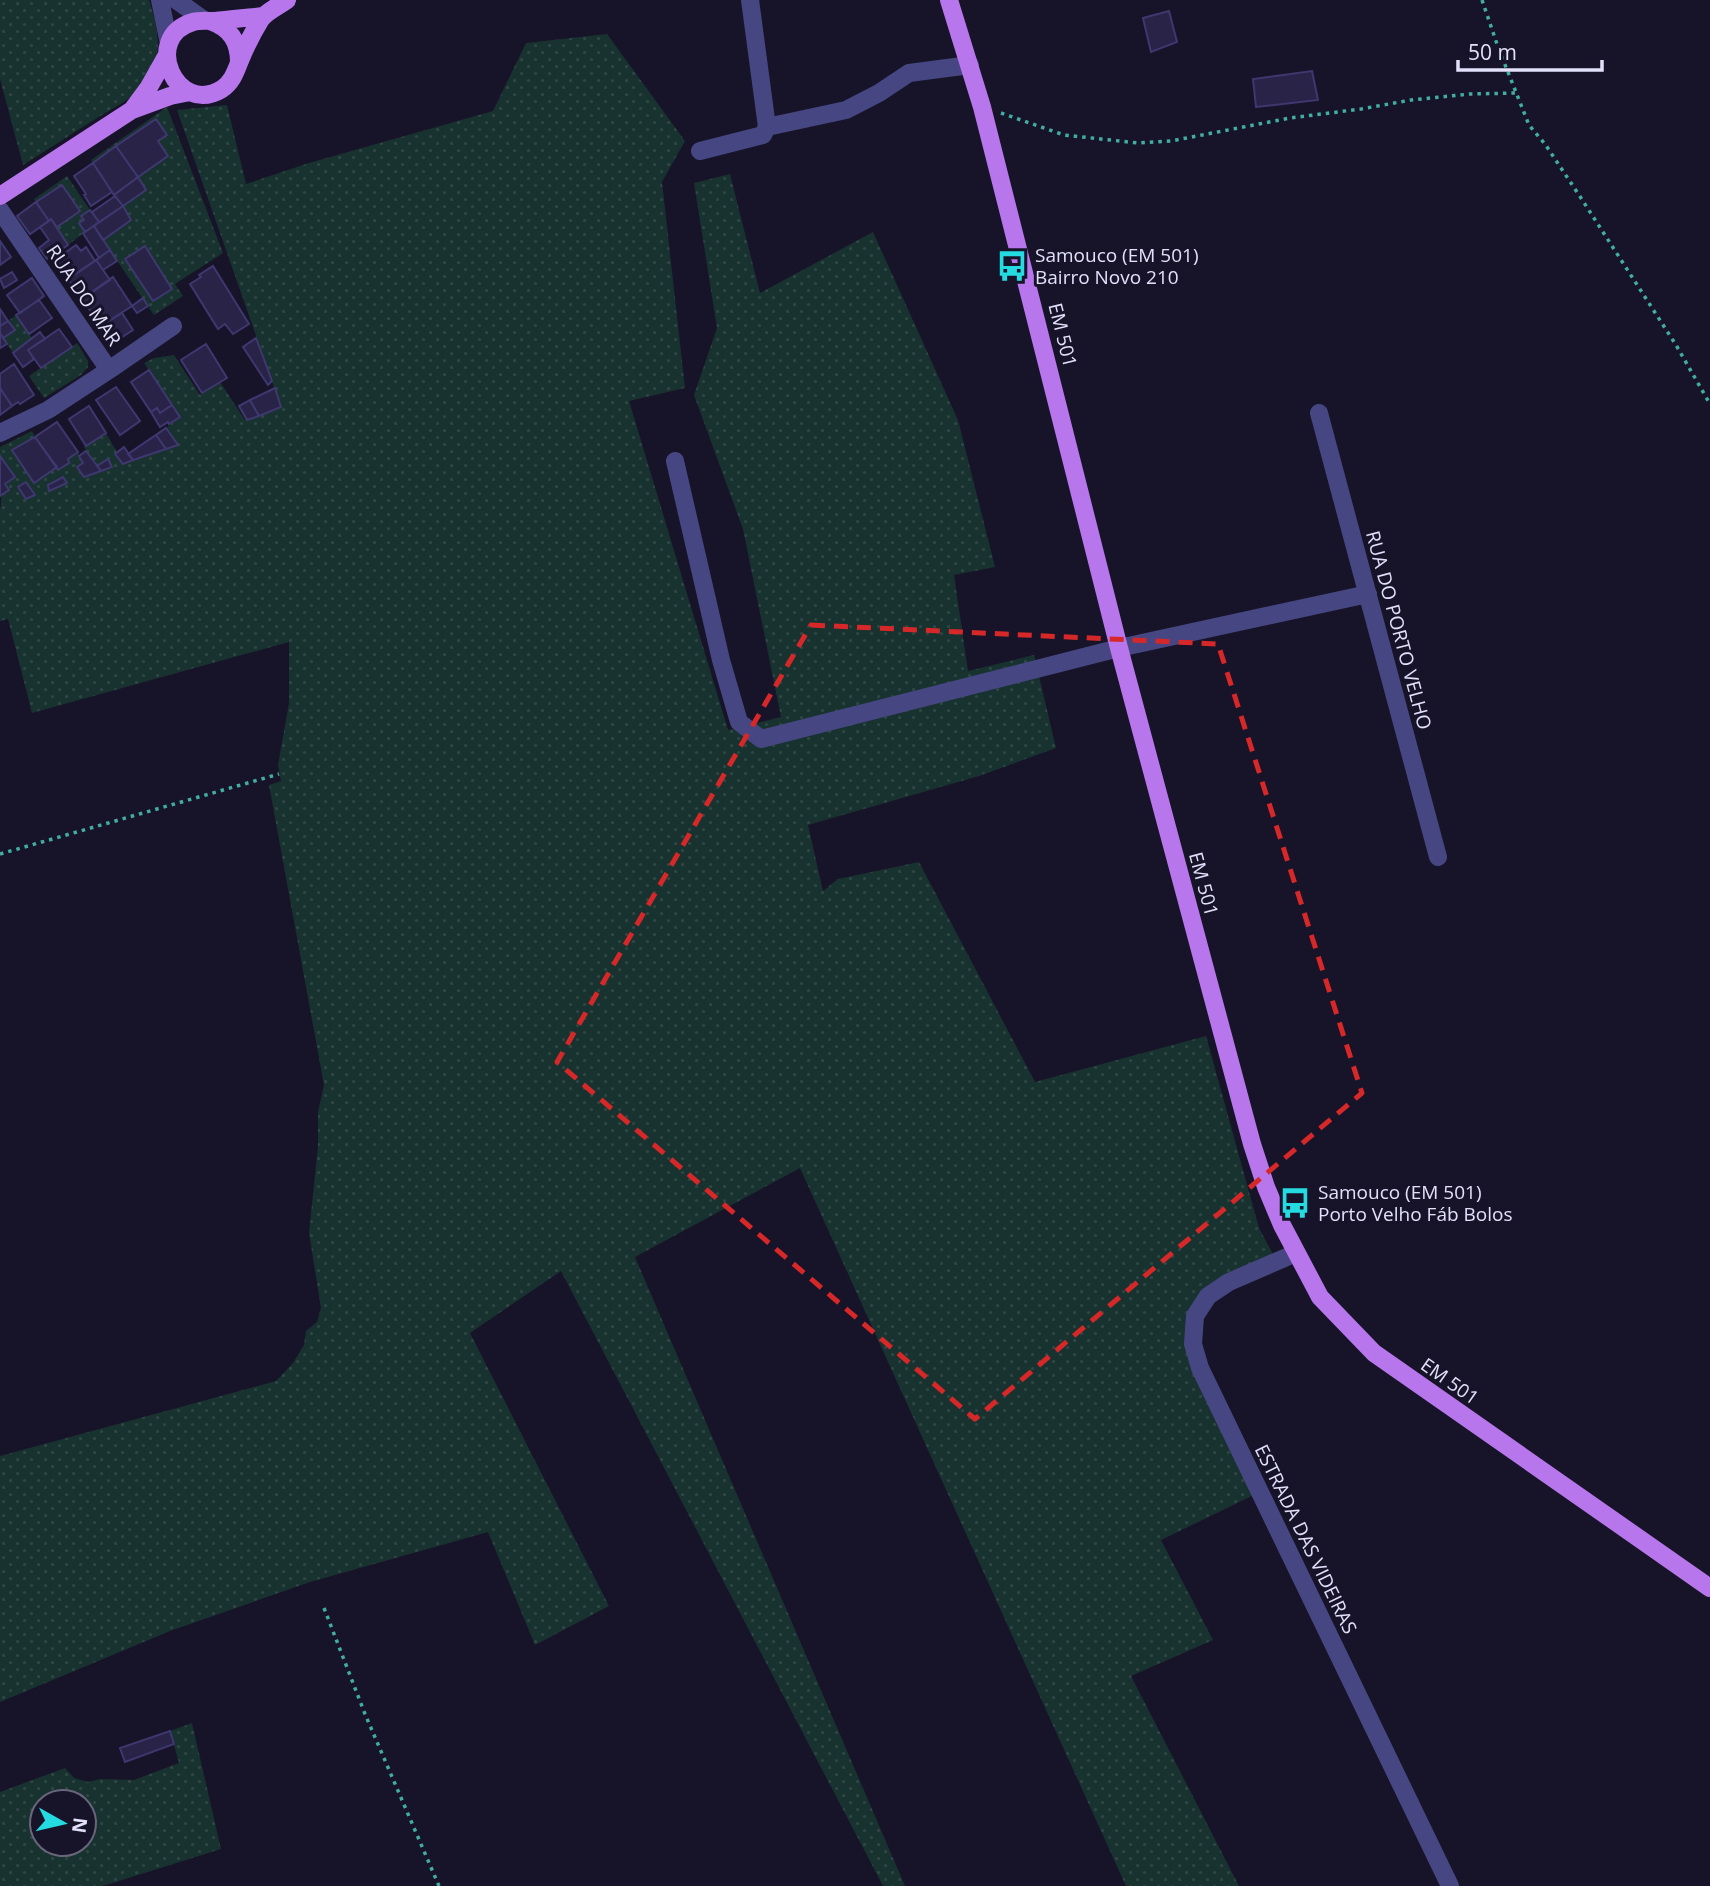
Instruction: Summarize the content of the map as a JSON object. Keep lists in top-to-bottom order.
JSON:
{
  "streets": {
    "main road": ["EM 501"],
    "street": ["RUA DO MAR", "RUA DO PORTO VELHO", "ESTRADA DAS VIDEIRAS"]
  },
  "crossings": [
    ["EM 501", "ESTRADA DAS VIDEIRAS"]
  ],
  "places": {
    "bus stop": ["Samouco (EM 501) Bairro Novo 210", "Samouco (EM 501) Porto Velho Fáb Bolos"]
  },
  "scale_bar": "50 m",
  "north": "right"
}
